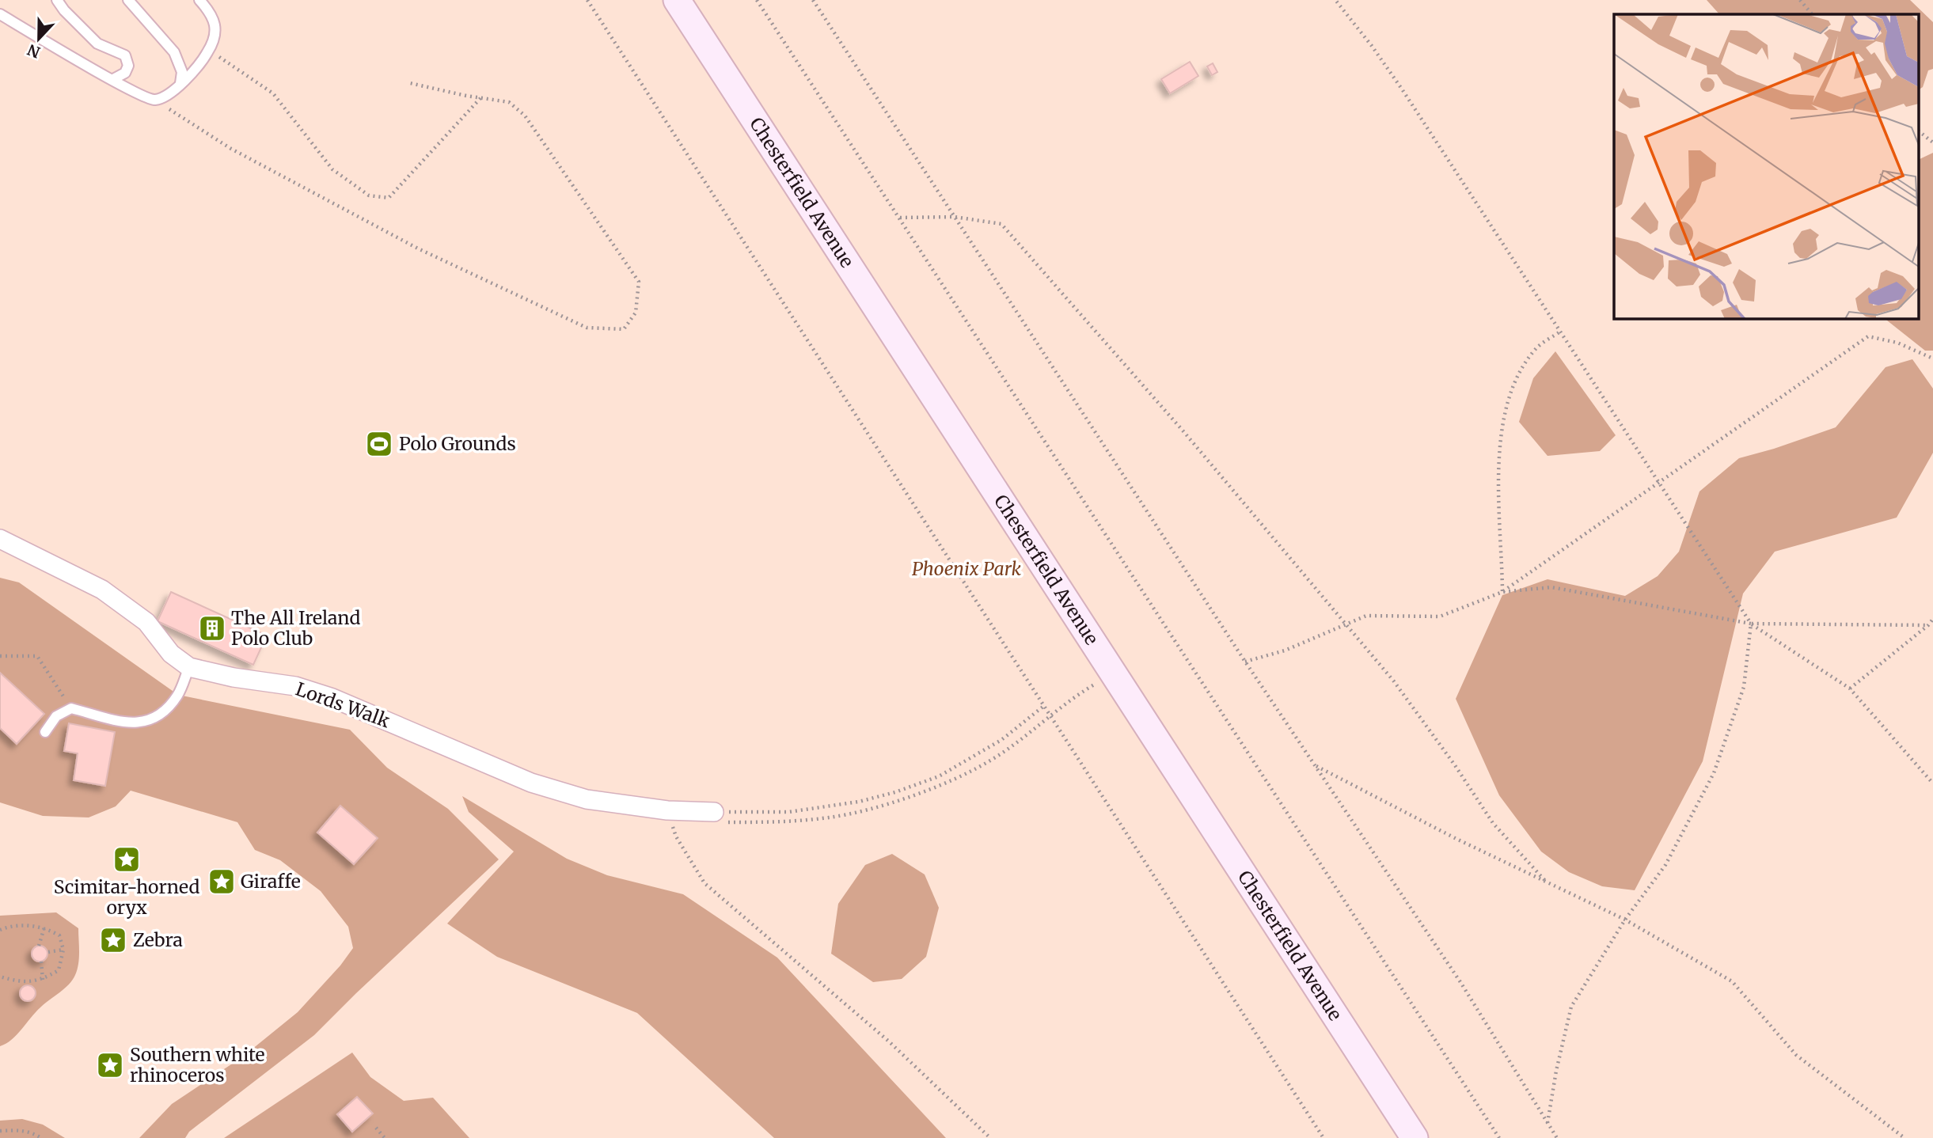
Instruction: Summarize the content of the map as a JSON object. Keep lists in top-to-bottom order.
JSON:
{
  "streets": {
    "street": ["Chesterfield Avenue", "Lords Walk"]
  },
  "parks": ["Phoenix Park"],
  "places": {
    "sports": ["Polo Grounds"],
    "building": ["The All Ireland Polo Club"],
    "place": [
      "Scimitar-horned oryx",
      "Giraffe",
      "Zebra",
      "Southern white rhinoceros"
    ]
  },
  "north": "bottom"
}
